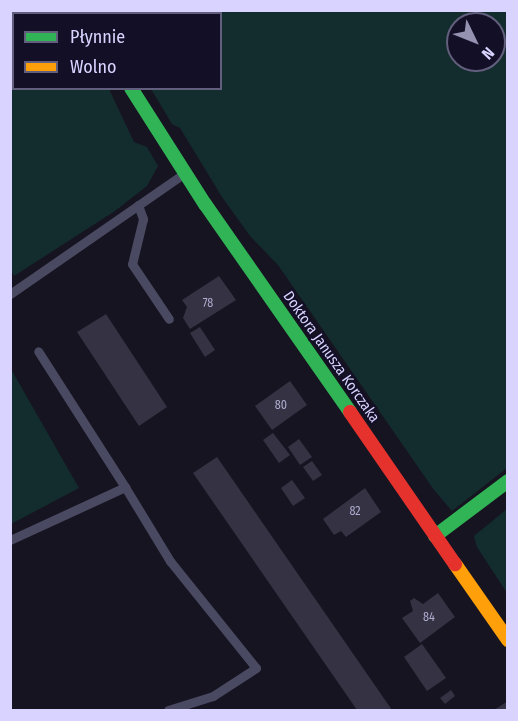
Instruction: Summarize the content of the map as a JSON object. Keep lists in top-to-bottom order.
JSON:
{
  "streets": {
    "street": ["Doktora Janusza Korczaka"]
  },
  "house_numbers": [
    "78",
    "80",
    "82",
    "84"
  ],
  "legend": ["Płynnie", "Wolno"],
  "north": "bottom right"
}
